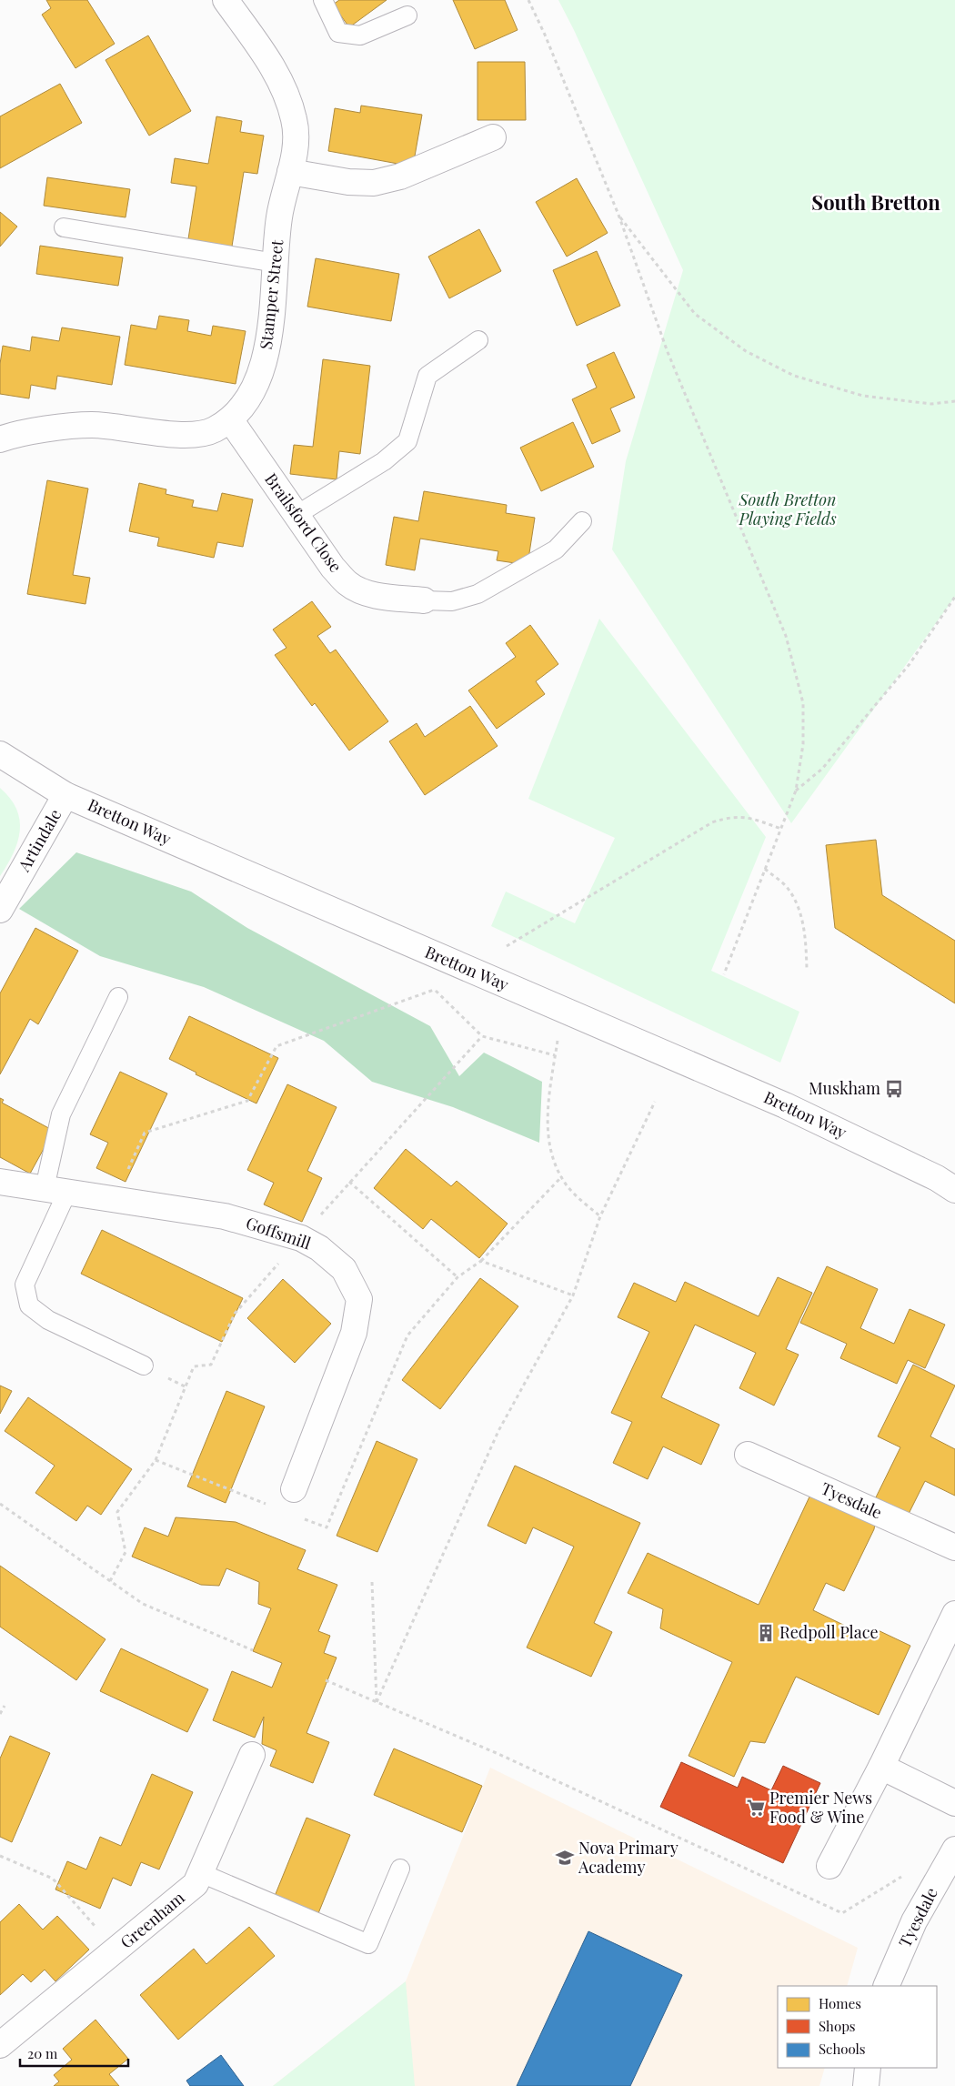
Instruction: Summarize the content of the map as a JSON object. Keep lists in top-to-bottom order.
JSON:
{
  "streets": {
    "street": [
      "Stamper Street",
      "Brailsford Close",
      "Bretton Way",
      "Artindale",
      "Goffsmill",
      "Tyesdale",
      "Greenham"
    ]
  },
  "crossings": [
    ["Stamper Street", "Brailsford Close"],
    ["Bretton Way", "Artindale"]
  ],
  "districts": ["South Bretton"],
  "parks": ["South Bretton Playing Fields"],
  "places": {
    "bus stop": ["Muskham"],
    "building": ["Redpoll Place"],
    "supermarket": ["Premier News Food & Wine"],
    "school or university": ["Nova Primary Academy"]
  },
  "legend": ["Homes", "Shops", "Schools"],
  "scale_bar": "20 m"
}
